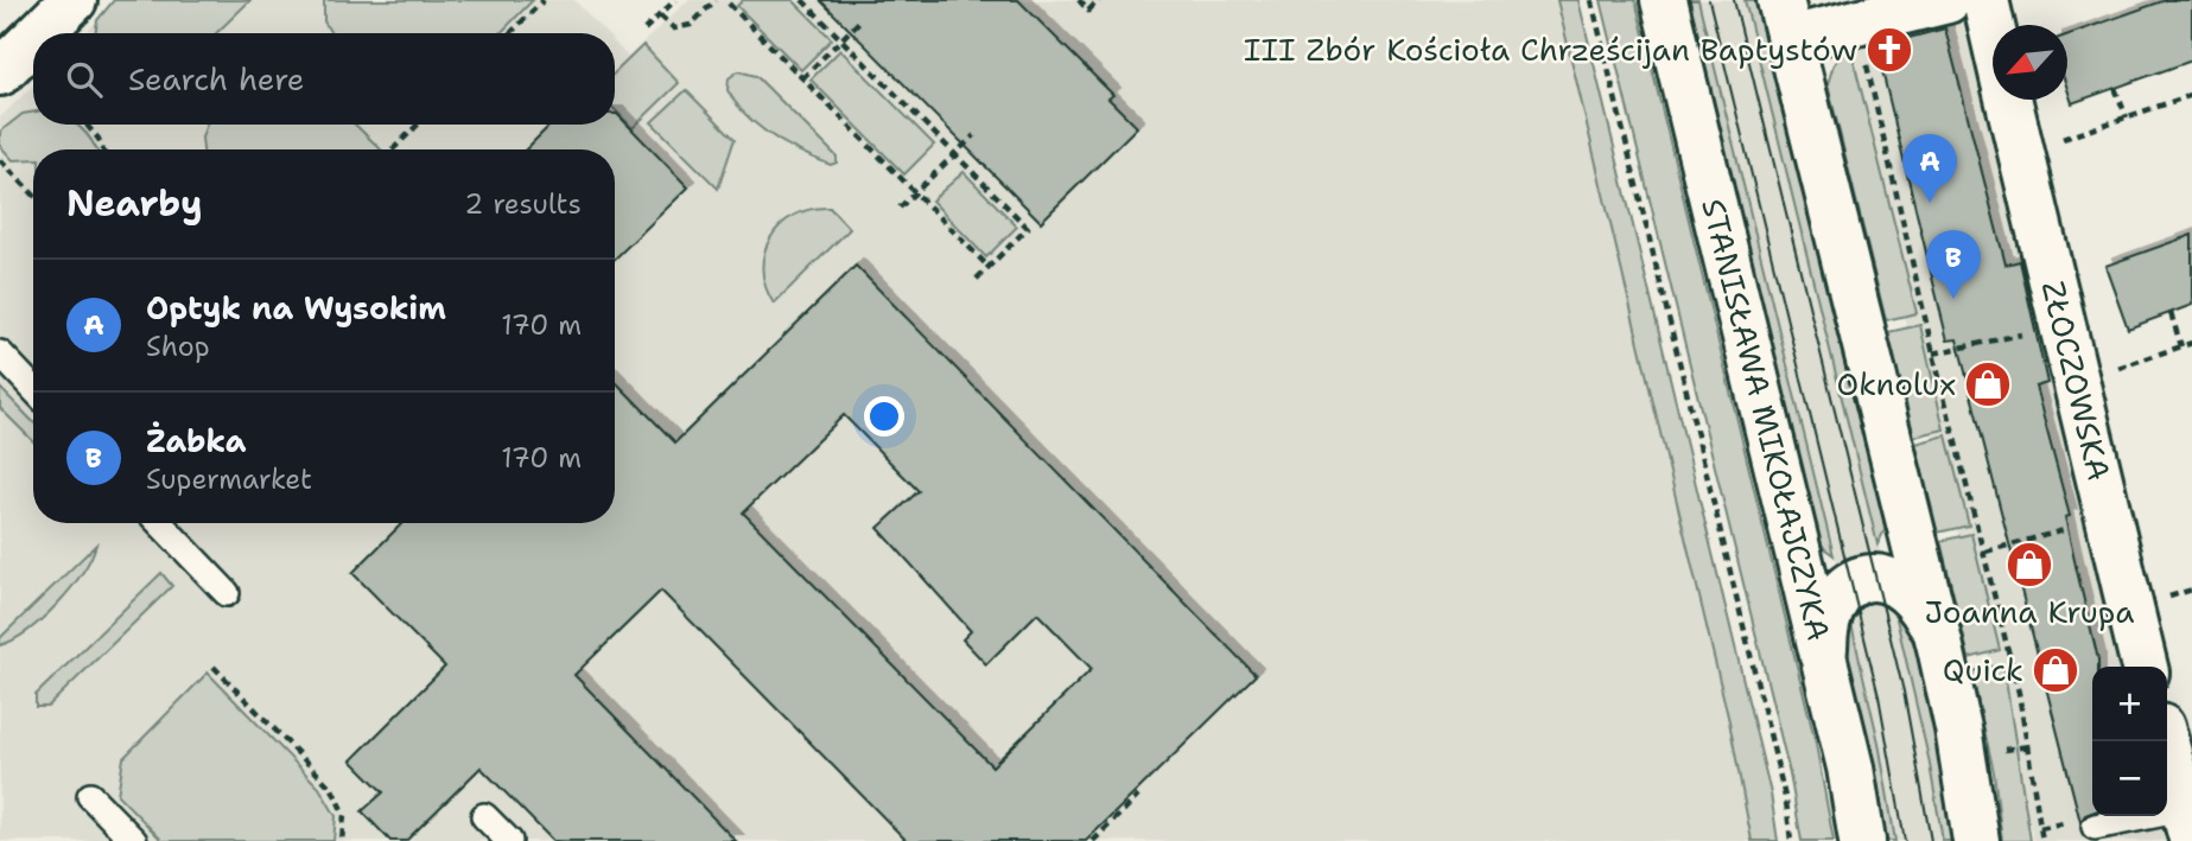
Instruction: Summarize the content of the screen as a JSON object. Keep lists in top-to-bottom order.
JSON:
{
  "streets": {
    "street": ["ZŁOCZOWSKA", "STANISŁAWA MIKOŁAJCZYKA"]
  },
  "places": {
    "church": ["III Zbór Kościoła Chrześcijan Baptystów"],
    "shop": ["Oknolux", "Joanna Krupa", "Quick"]
  },
  "north": "bottom left",
  "page": {
    "search": "Search here",
    "pins": ["A", "B"],
    "heading": ["Nearby", "2 results"],
    "list": [
      {
        "mark": "A",
        "name": "Optyk na Wysokim",
        "note": "Shop",
        "value": "170 m"
      },
      {
        "mark": "B",
        "name": "Żabka",
        "note": "Supermarket",
        "value": "170 m"
      }
    ],
    "map_buttons": ["+", "−"]
  }
}
